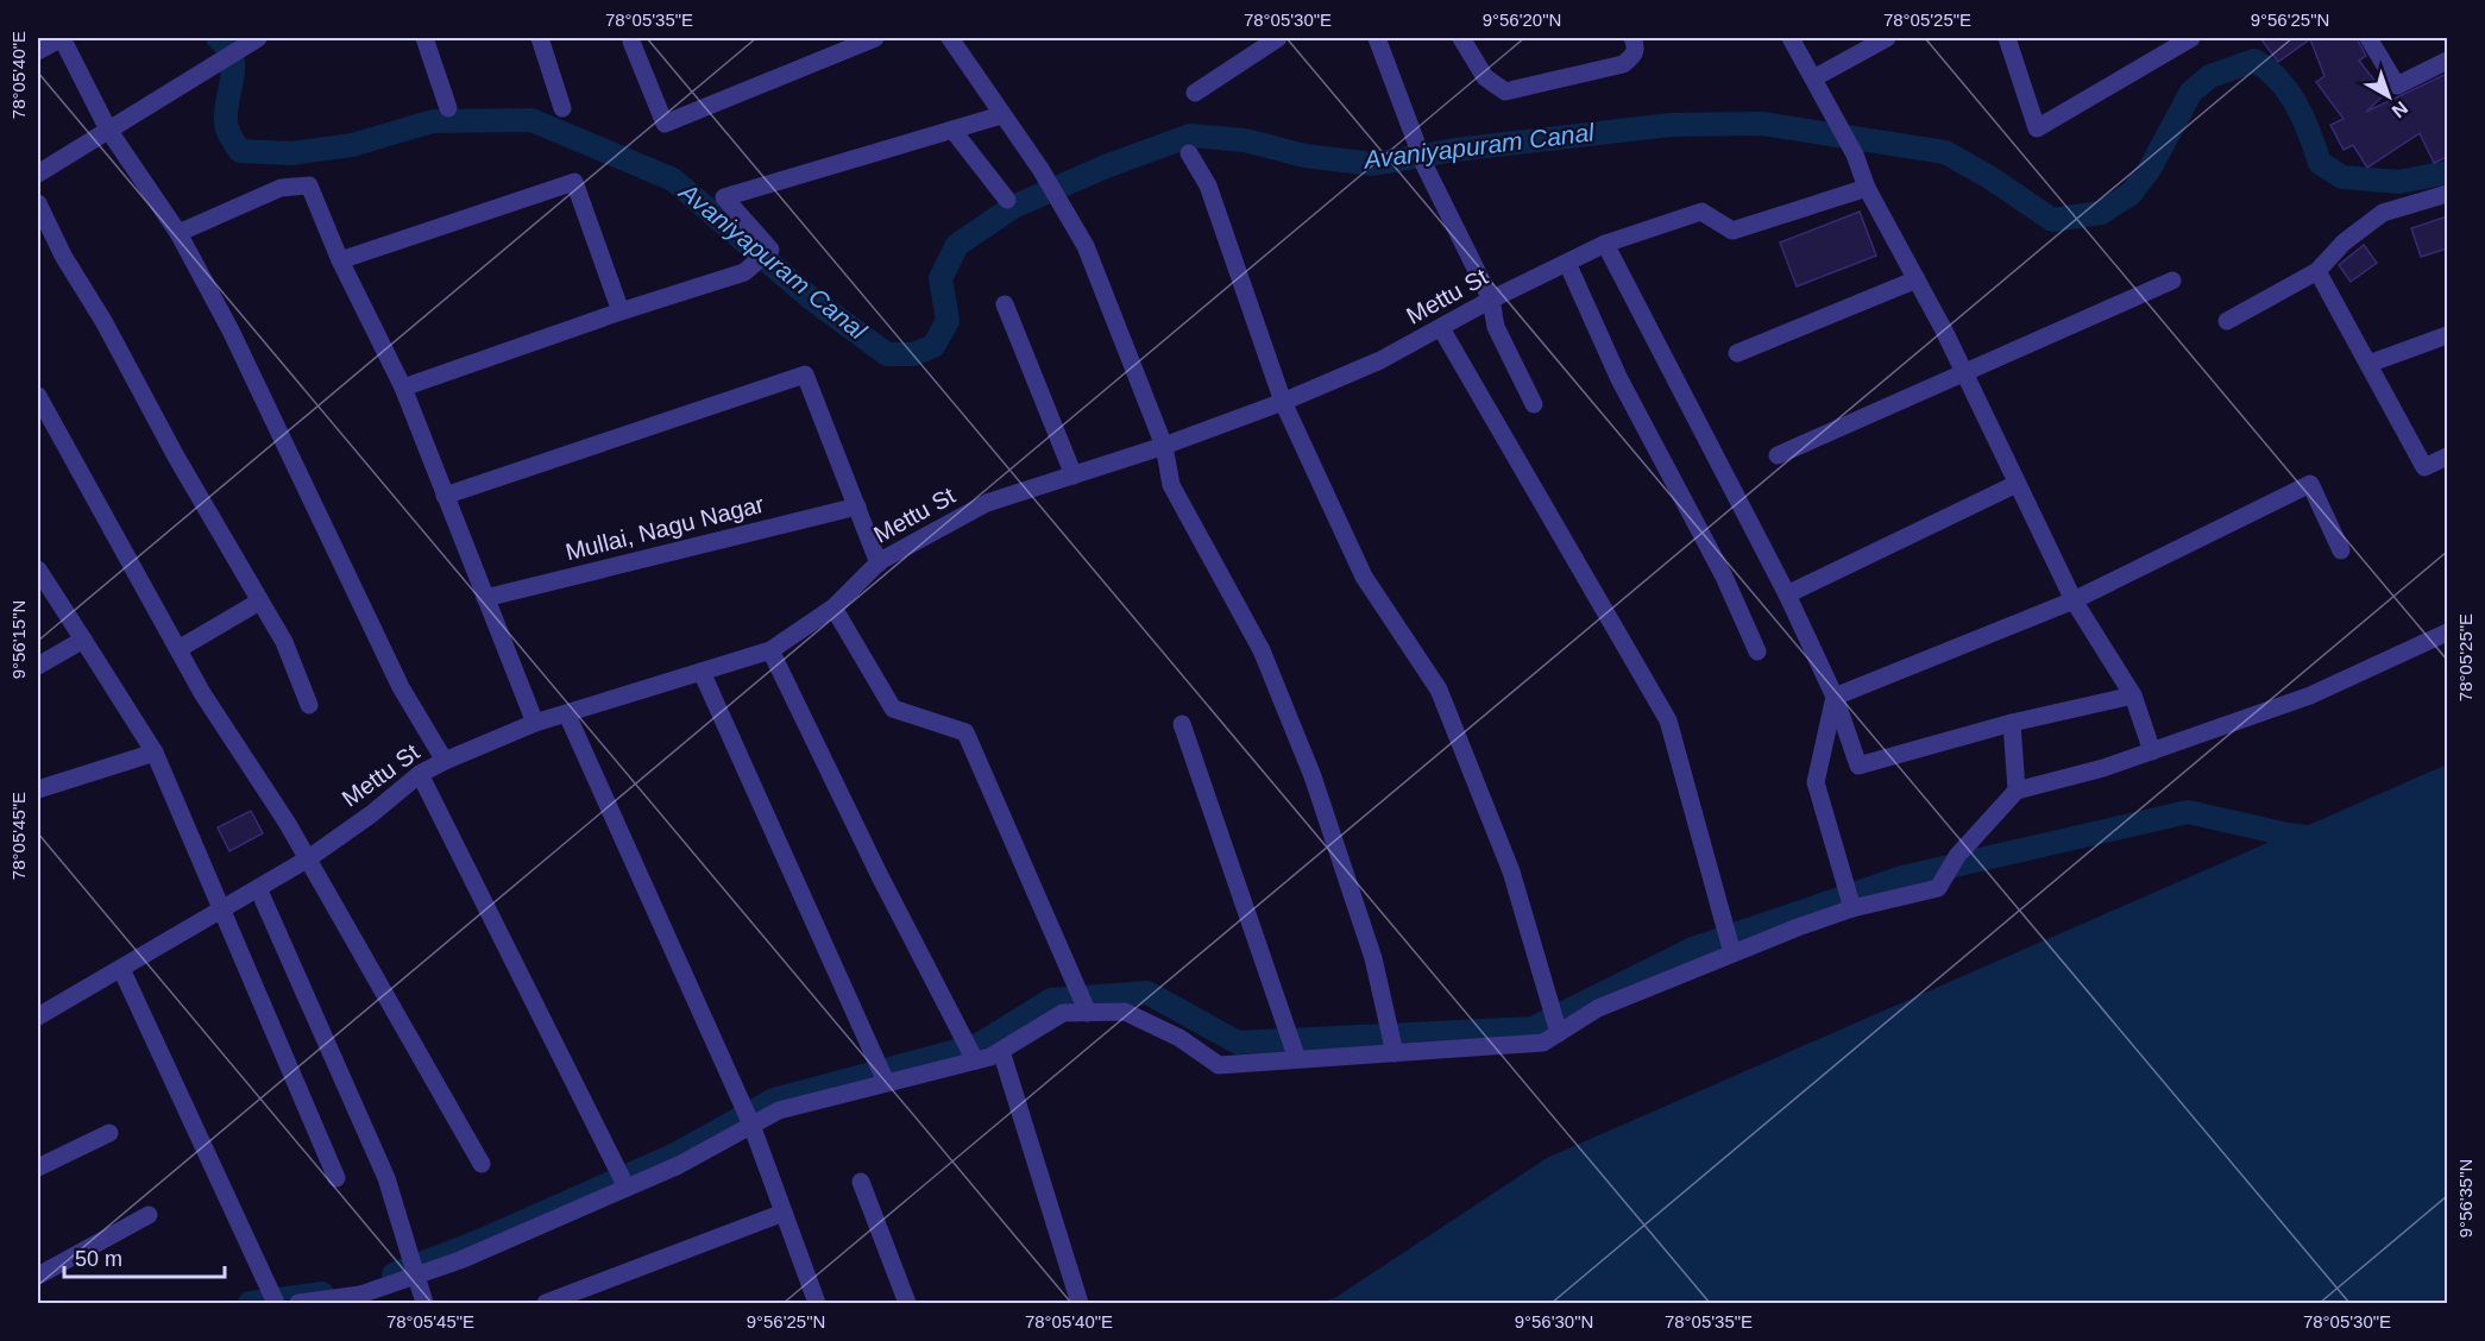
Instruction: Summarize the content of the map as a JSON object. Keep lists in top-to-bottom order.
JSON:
{
  "streets": {
    "street": ["Mettu St", "Mullai, Nagu Nagar"]
  },
  "water": ["Avaniyapuram Canal"],
  "scale_bar": "50 m",
  "north": "bottom right",
  "coordinates": [
    "78°05'35\"E",
    "78°05'30\"E",
    "9°56'20\"N",
    "78°05'25\"E",
    "9°56'25\"N",
    "78°05'40\"E",
    "9°56'15\"N",
    "78°05'45\"E",
    "9°56'35\"N",
    "9°56'30\"N"
  ]
}
